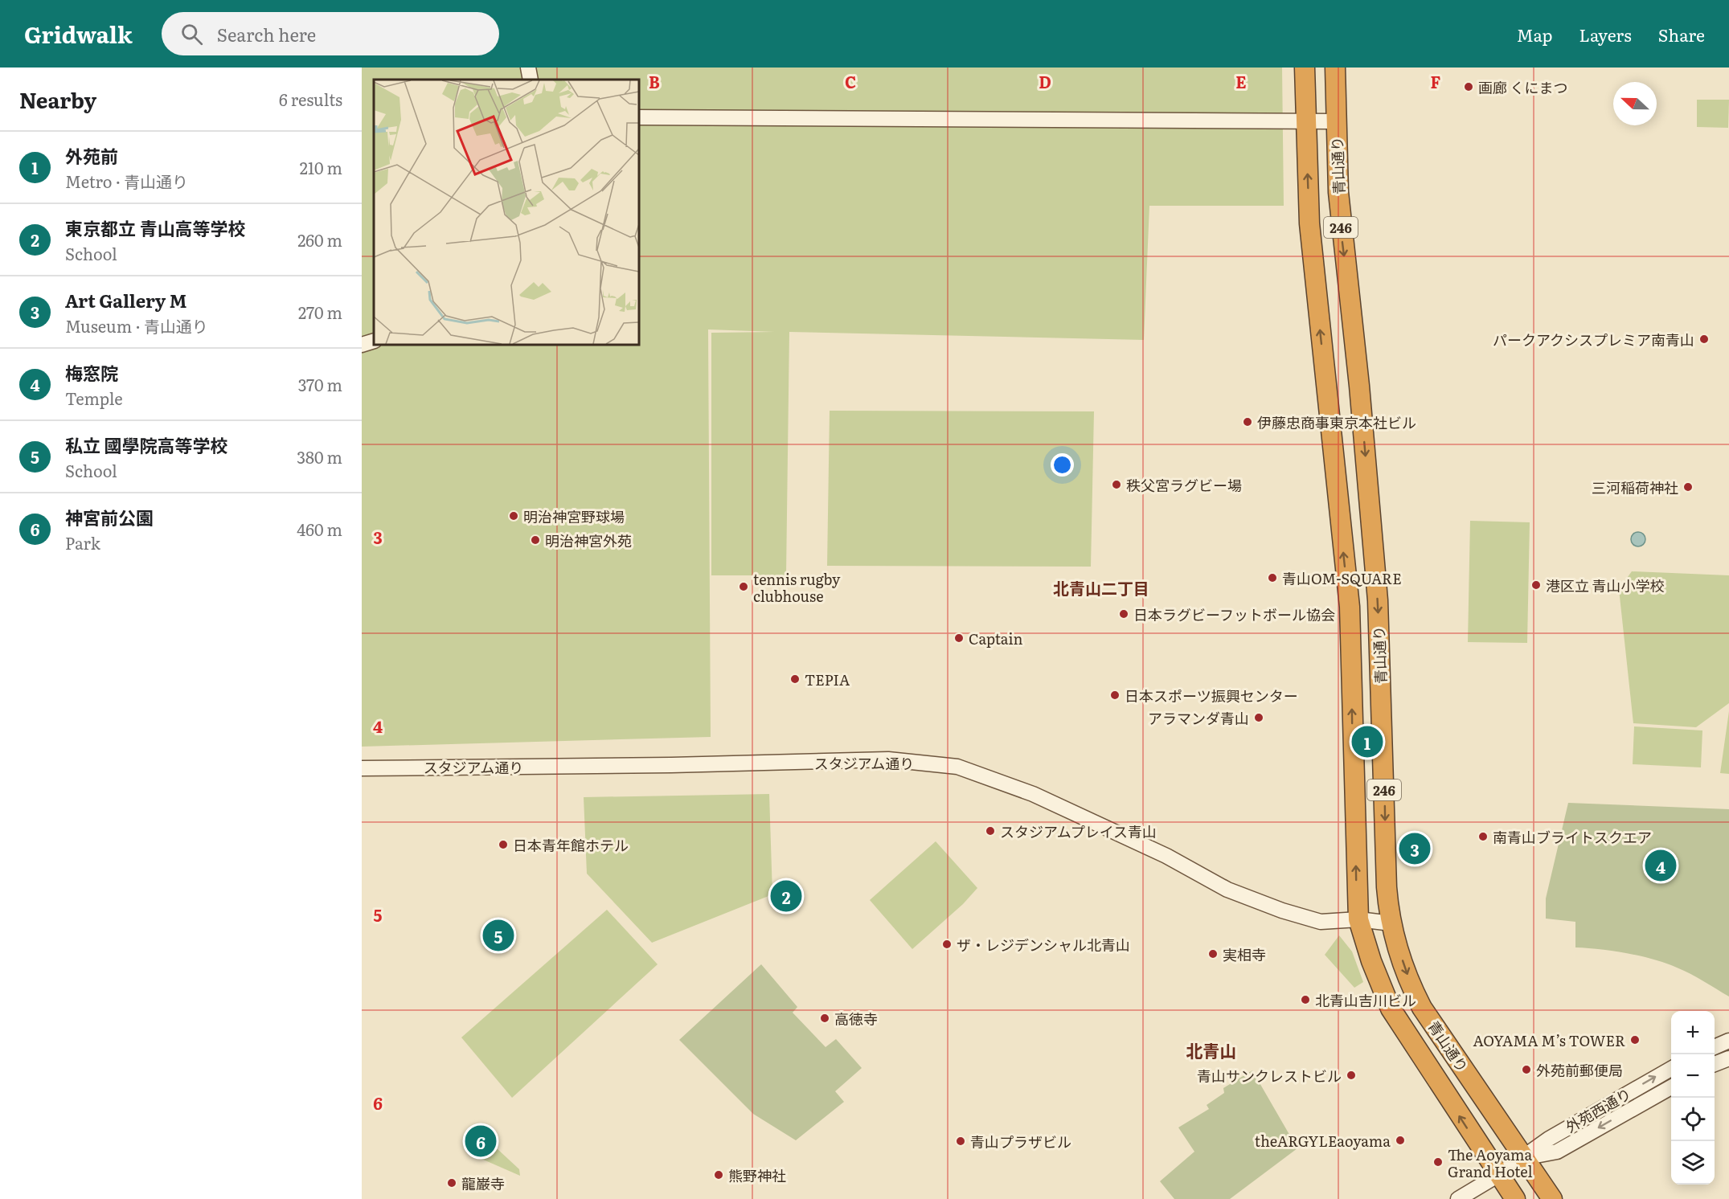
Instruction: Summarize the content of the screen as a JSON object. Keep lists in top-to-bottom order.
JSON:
{
  "streets": {
    "highway": ["青山通り", "246"],
    "main road": ["スタジアム通り", "外苑西通り"]
  },
  "crossings": [
    ["青山通り", "スタジアム通り"],
    ["青山通り", "外苑西通り"]
  ],
  "districts": ["北青山二丁目", "北青山"],
  "places": [
    "画廊 くにまつ",
    "パークアクシスプレミア南青山",
    "伊藤忠商事東京本社ビル",
    "秩父宮ラグビー場",
    "三河稲荷神社",
    "明治神宮野球場",
    "明治神宮外苑",
    "青山OM-SQUARE",
    "港区立 青山小学校",
    "tennis rugby clubhouse",
    "日本ラグビーフットボール協会",
    "Captain",
    "TEPIA",
    "日本スポーツ振興センター",
    "アラマンダ青山",
    "スタジアムプレイス青山",
    "南青山ブライトスクエア",
    "日本青年館ホテル",
    "ザ・レジデンシャル北青山",
    "実相寺",
    "北青山吉川ビル",
    "高徳寺",
    "AOYAMA M’s TOWER",
    "外苑前郵便局",
    "青山サンクレストビル",
    "theARGYLEaoyama",
    "青山プラザビル",
    "The Aoyama Grand Hotel",
    "熊野神社",
    "龍巌寺"
  ],
  "north": "left",
  "page": {
    "header": "Gridwalk",
    "search": "Search here",
    "nav": ["Map", "Layers", "Share"],
    "heading": ["Nearby", "6 results"],
    "list": [
      {
        "mark": "1",
        "name": "外苑前",
        "note": "Metro · 青山通り",
        "value": "210 m"
      },
      {
        "mark": "2",
        "name": "東京都立 青山高等学校",
        "note": "School",
        "value": "260 m"
      },
      {
        "mark": "3",
        "name": "Art Gallery M",
        "note": "Museum · 青山通り",
        "value": "270 m"
      },
      {
        "mark": "4",
        "name": "梅窓院",
        "note": "Temple",
        "value": "370 m"
      },
      {
        "mark": "5",
        "name": "私立 國學院高等学校",
        "note": "School",
        "value": "380 m"
      },
      {
        "mark": "6",
        "name": "神宮前公園",
        "note": "Park",
        "value": "460 m"
      }
    ],
    "pins": [
      "1",
      "3",
      "4",
      "2",
      "5",
      "6"
    ],
    "map_buttons": ["+", "−"]
  },
  "grid": {
    "columns": [
      "B",
      "C",
      "D",
      "E",
      "F"
    ],
    "rows": [
      "3",
      "4",
      "5",
      "6"
    ]
  }
}
